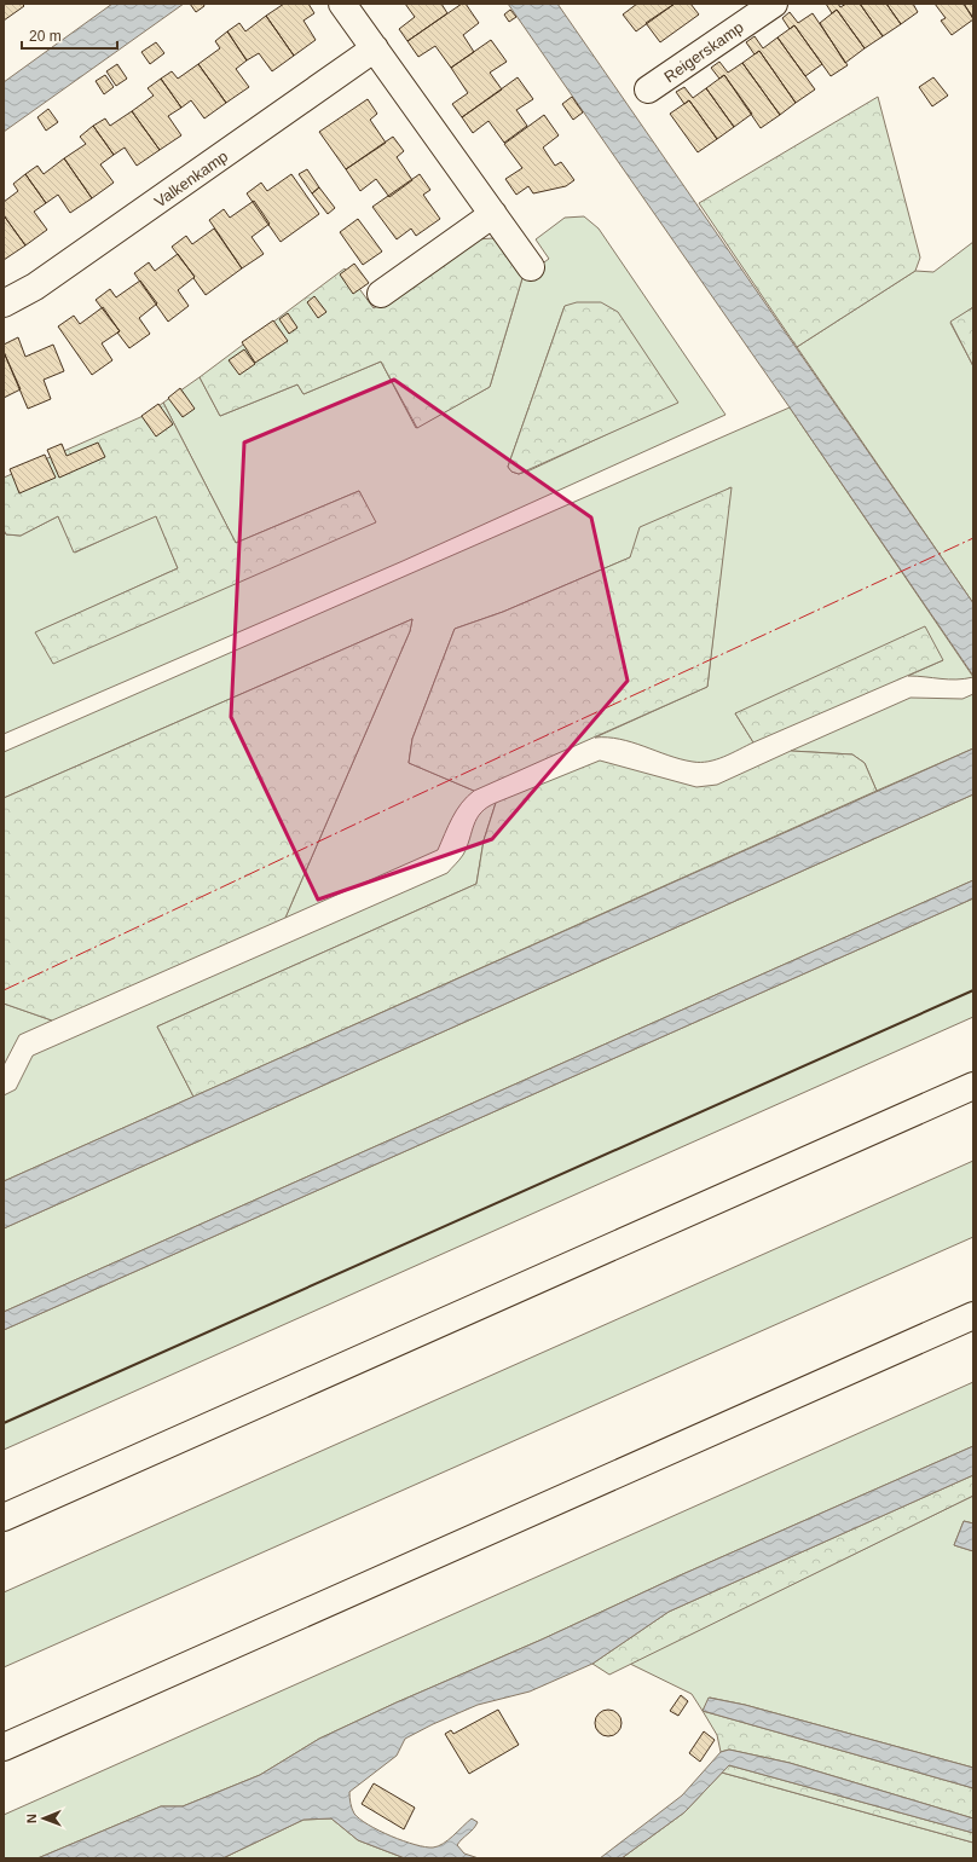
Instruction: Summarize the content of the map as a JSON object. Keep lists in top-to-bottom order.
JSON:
{
  "streets": {
    "main road": ["Reigerskamp", "Valkenkamp"]
  },
  "scale_bar": "20 m",
  "north": "left"
}
